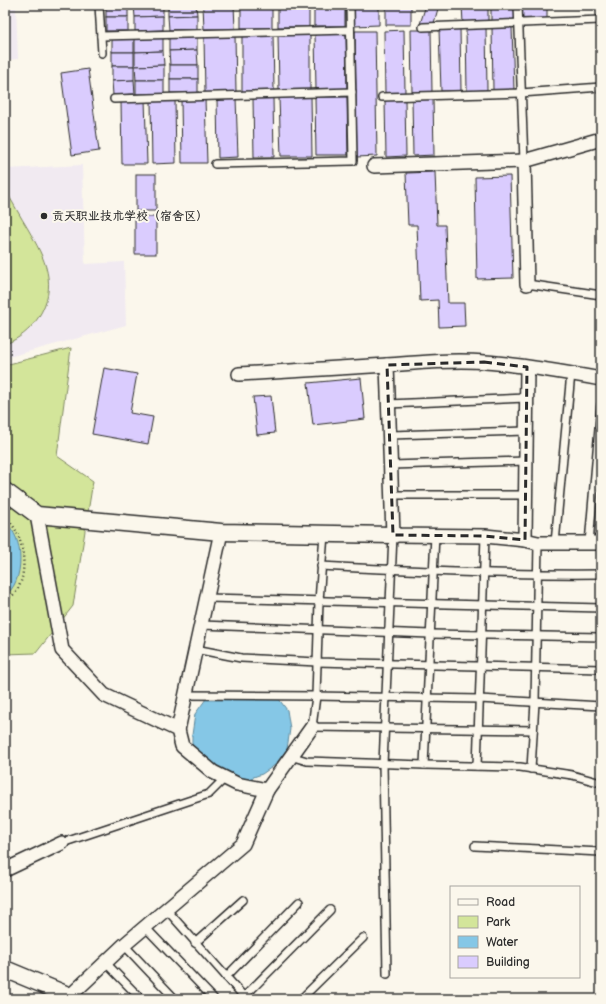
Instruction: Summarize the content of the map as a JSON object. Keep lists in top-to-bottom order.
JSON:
{
  "places": ["贡天职业技术学校（宿舍区）"],
  "legend": [
    "Road",
    "Park",
    "Water",
    "Building"
  ]
}
